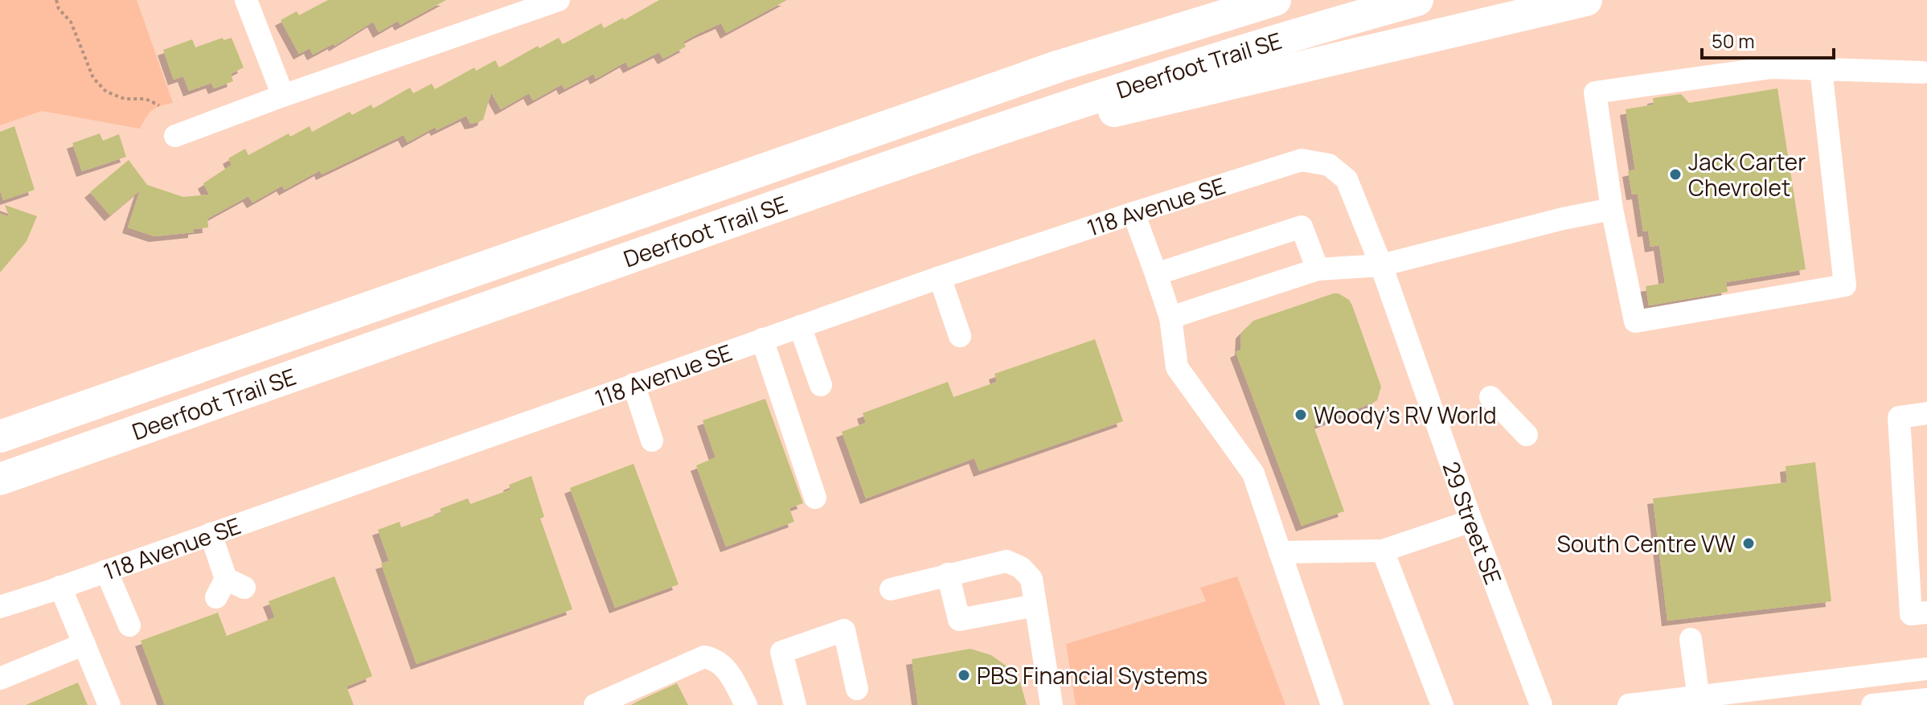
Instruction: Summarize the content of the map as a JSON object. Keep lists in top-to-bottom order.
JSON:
{
  "streets": {
    "highway": ["Deerfoot Trail SE"],
    "street": ["118 Avenue SE", "29 Street SE"]
  },
  "crossings": [
    ["118 Avenue SE", "29 Street SE"]
  ],
  "places": [
    "Jack Carter Chevrolet",
    "Woody's RV World",
    "South Centre VW",
    "PBS Financial Systems"
  ],
  "scale_bar": "50 m"
}
